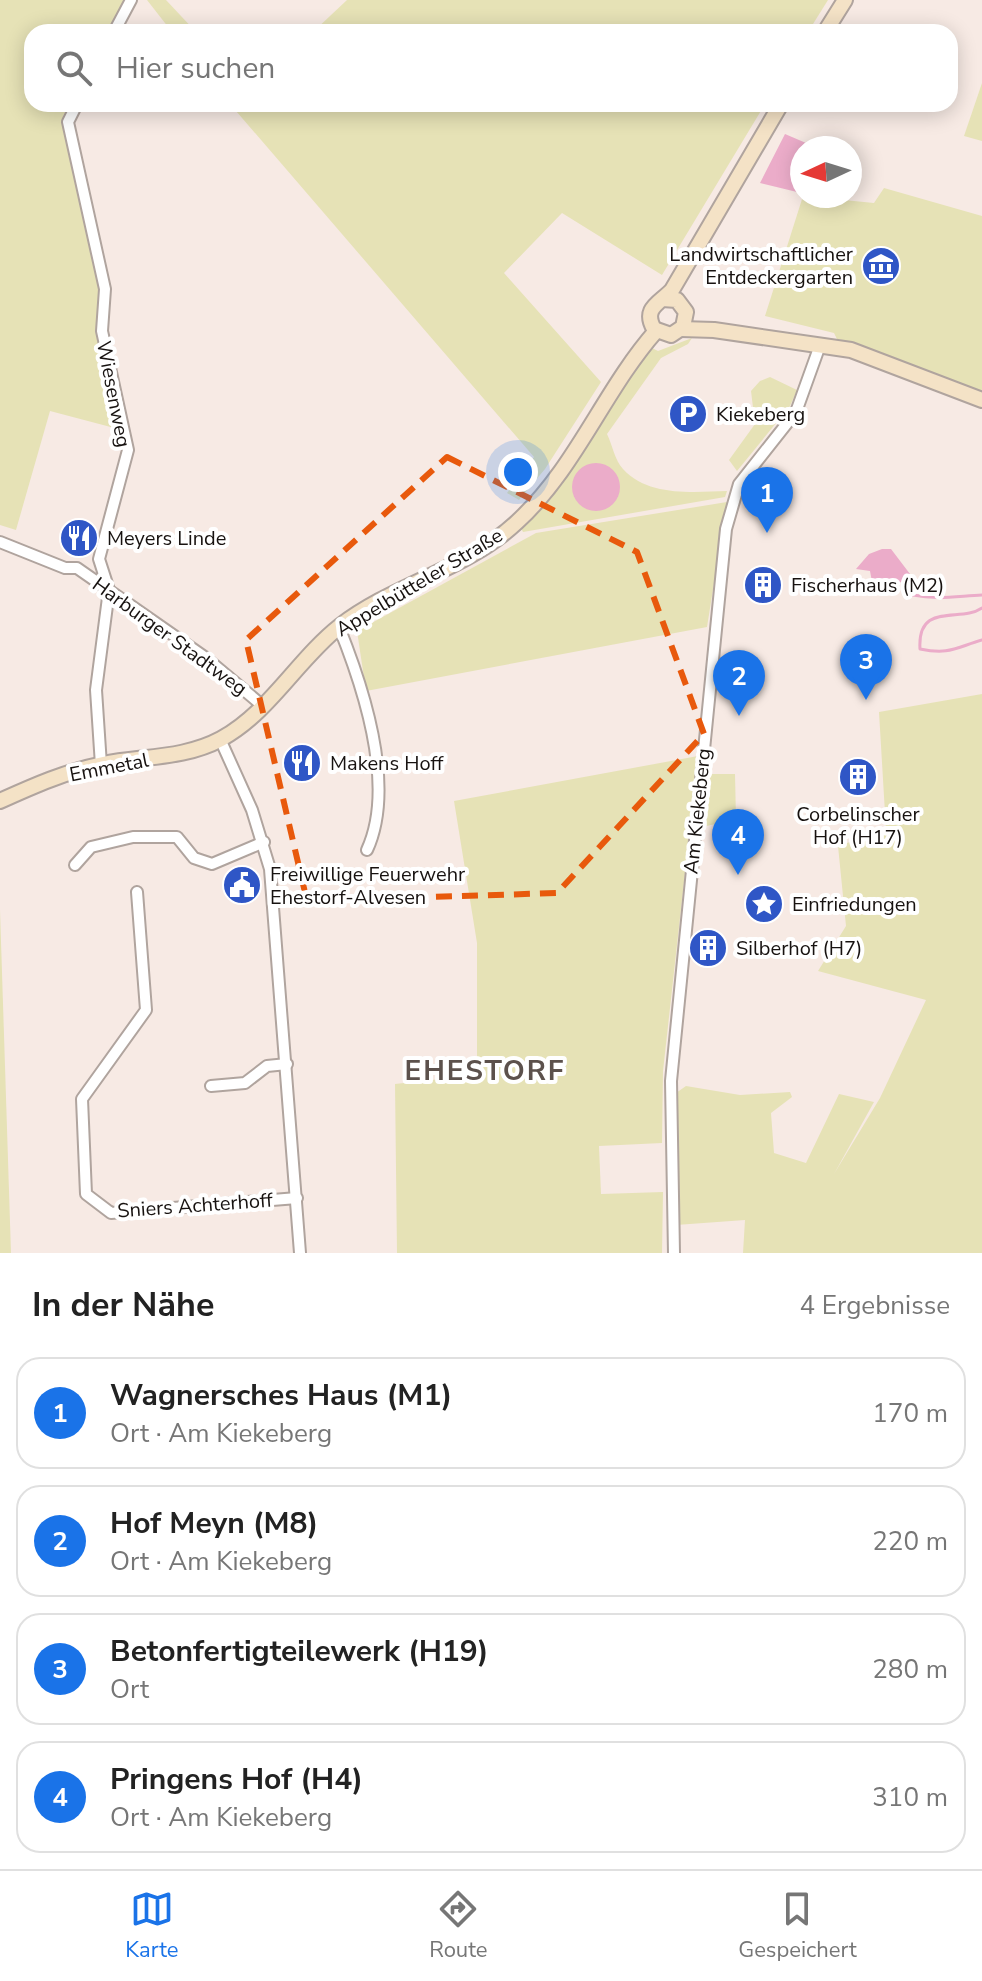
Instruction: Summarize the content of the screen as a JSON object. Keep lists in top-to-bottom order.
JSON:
{
  "streets": {
    "main road": ["Appelbütteler Straße", "Emmetal"],
    "street": [
      "Wiesenweg",
      "Harburger Stadtweg",
      "Am Kiekeberg",
      "Sniers Achterhoff"
    ]
  },
  "crossings": [
    ["Wiesenweg", "Harburger Stadtweg"],
    ["Wiesenweg", "Emmetal"],
    ["Appelbütteler Straße", "Harburger Stadtweg"],
    ["Appelbütteler Straße", "Emmetal"]
  ],
  "districts": ["EHESTORF"],
  "places": {
    "museum": ["Landwirtschaftlicher Entdeckergarten"],
    "parking": ["Kiekeberg"],
    "restaurant": ["Meyers Linde", "Makens Hoff"],
    "building": ["Fischerhaus (M2)", "Corbelinscher Hof (H17)", "Silberhof (H7)"],
    "public building": ["Freiwillige Feuerwehr Ehestorf-Alvesen"],
    "place": ["Einfriedungen"]
  },
  "north": "left",
  "page": {
    "search": "Hier suchen",
    "pins": [
      "1",
      "3",
      "2",
      "4"
    ],
    "heading": ["In der Nähe", "4 Ergebnisse"],
    "list": [
      {
        "mark": "1",
        "name": "Wagnersches Haus (M1)",
        "note": "Ort · Am Kiekeberg",
        "value": "170 m"
      },
      {
        "mark": "2",
        "name": "Hof Meyn (M8)",
        "note": "Ort · Am Kiekeberg",
        "value": "220 m"
      },
      {
        "mark": "3",
        "name": "Betonfertigteilewerk (H19)",
        "note": "Ort",
        "value": "280 m"
      },
      {
        "mark": "4",
        "name": "Pringens Hof (H4)",
        "note": "Ort · Am Kiekeberg",
        "value": "310 m"
      }
    ],
    "nav": ["Karte", "Route", "Gespeichert"]
  }
}
